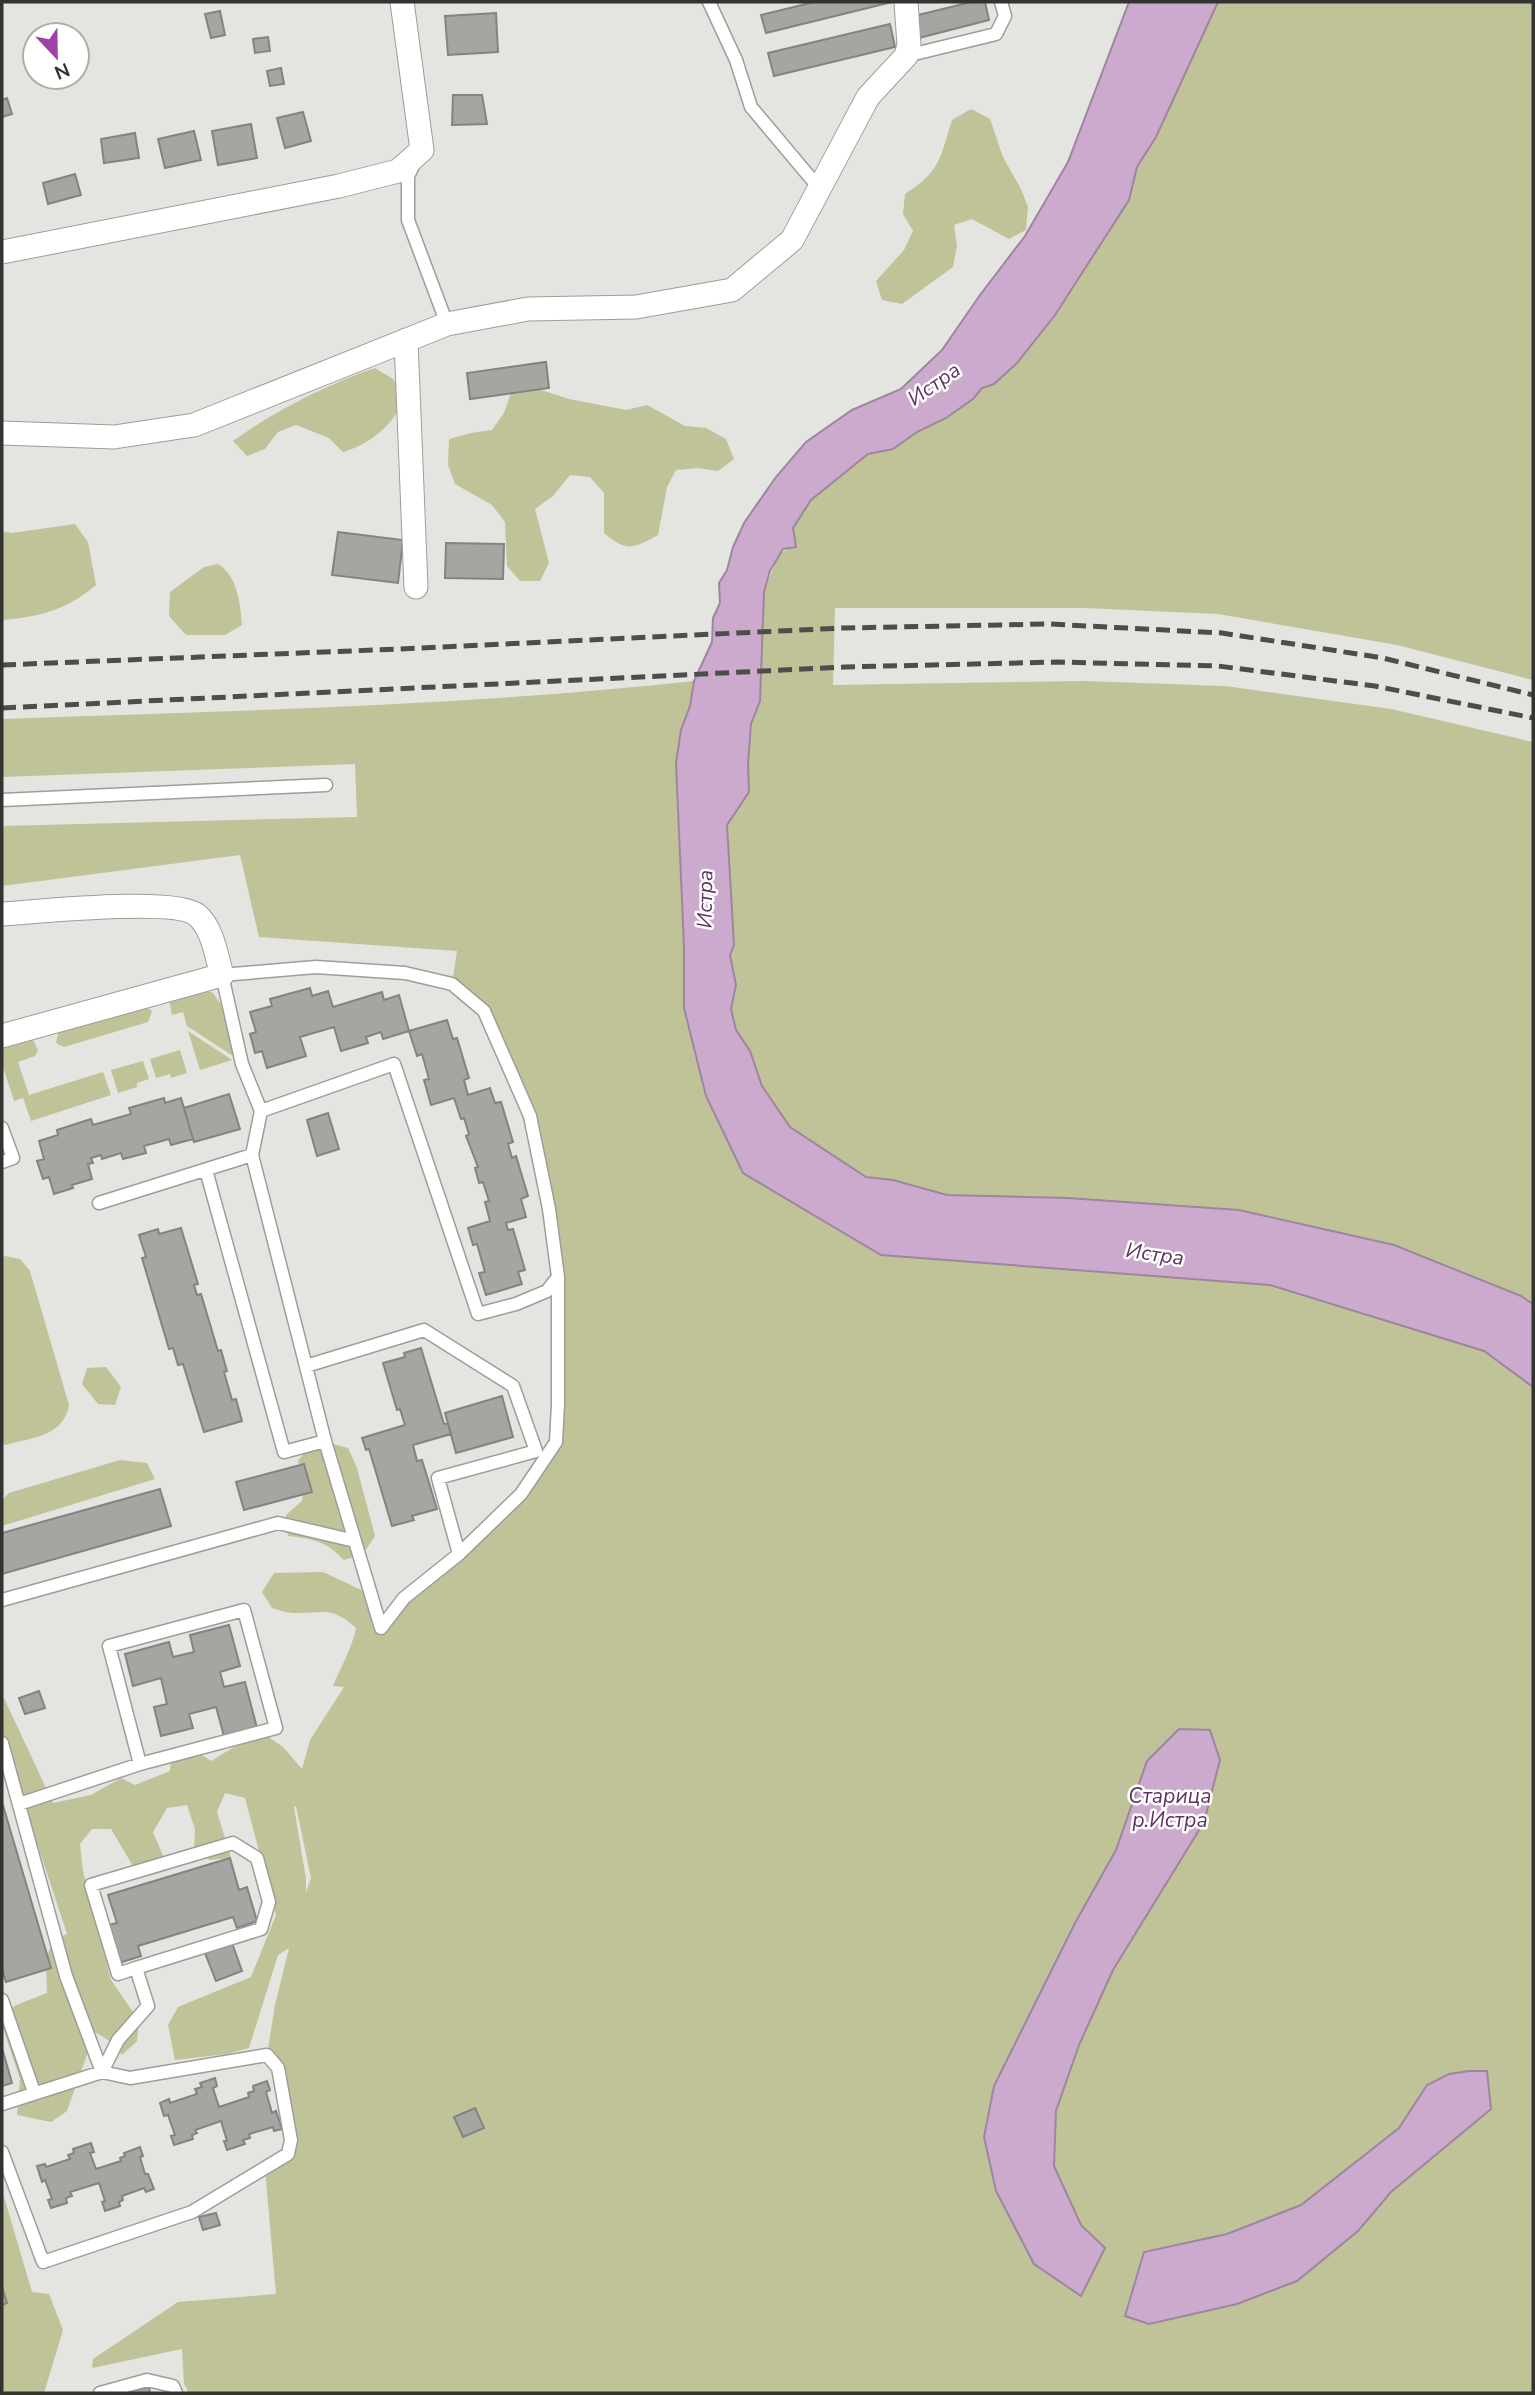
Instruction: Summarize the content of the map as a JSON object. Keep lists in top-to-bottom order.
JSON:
{
  "water": ["Истра", "Старица р.Истра"],
  "north": "bottom"
}
